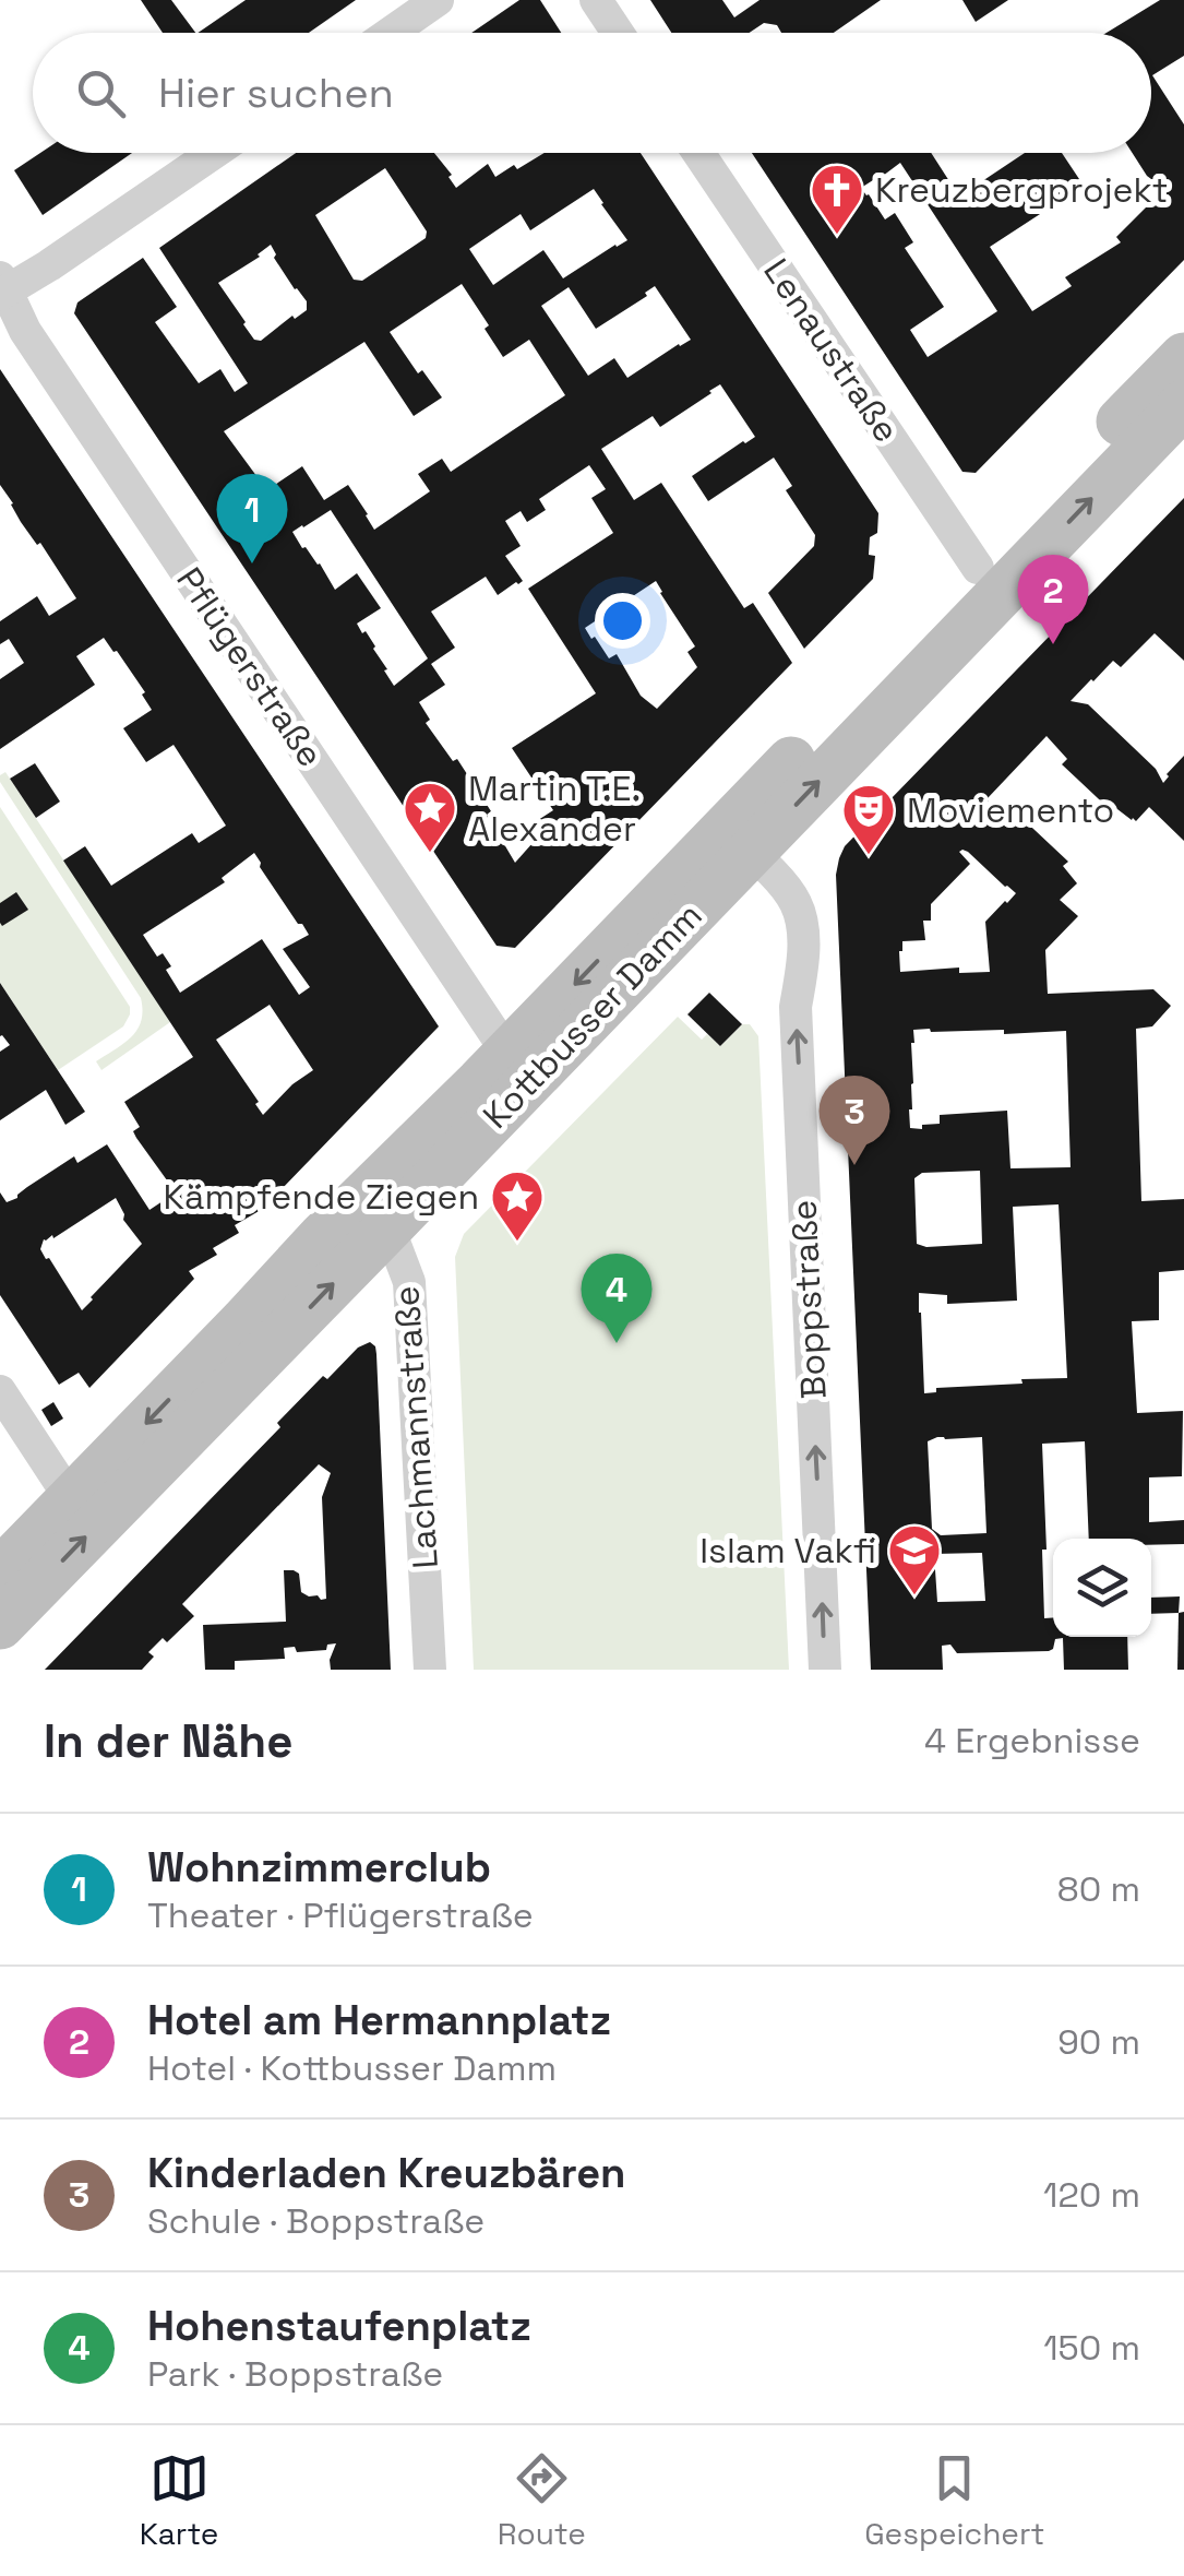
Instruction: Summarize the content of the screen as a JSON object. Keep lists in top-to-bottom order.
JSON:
{
  "streets": {
    "main road": ["Kottbusser Damm"],
    "street": [
      "Lenaustraße",
      "Pflügerstraße",
      "Boppstraße",
      "Lachmannstraße"
    ]
  },
  "crossings": [
    ["Lenaustraße", "Kottbusser Damm"],
    ["Pflügerstraße", "Kottbusser Damm"],
    ["Kottbusser Damm", "Boppstraße"],
    ["Kottbusser Damm", "Lachmannstraße"]
  ],
  "one_way": ["Boppstraße"],
  "places": {
    "church": ["Kreuzbergprojekt"],
    "place": ["Martin T.E. Alexander", "Kämpfende Ziegen"],
    "theatre": ["Moviemento"],
    "school or university": ["Islam Vakfi"]
  },
  "page": {
    "search": "Hier suchen",
    "pins": [
      "1",
      "2",
      "3",
      "4"
    ],
    "heading": ["In der Nähe", "4 Ergebnisse"],
    "list": [
      {
        "mark": "1",
        "name": "Wohnzimmerclub",
        "note": "Theater · Pflügerstraße",
        "value": "80 m"
      },
      {
        "mark": "2",
        "name": "Hotel am Hermannplatz",
        "note": "Hotel · Kottbusser Damm",
        "value": "90 m"
      },
      {
        "mark": "3",
        "name": "Kinderladen Kreuzbären",
        "note": "Schule · Boppstraße",
        "value": "120 m"
      },
      {
        "mark": "4",
        "name": "Hohenstaufenplatz",
        "note": "Park · Boppstraße",
        "value": "150 m"
      }
    ],
    "nav": ["Karte", "Route", "Gespeichert"]
  }
}
